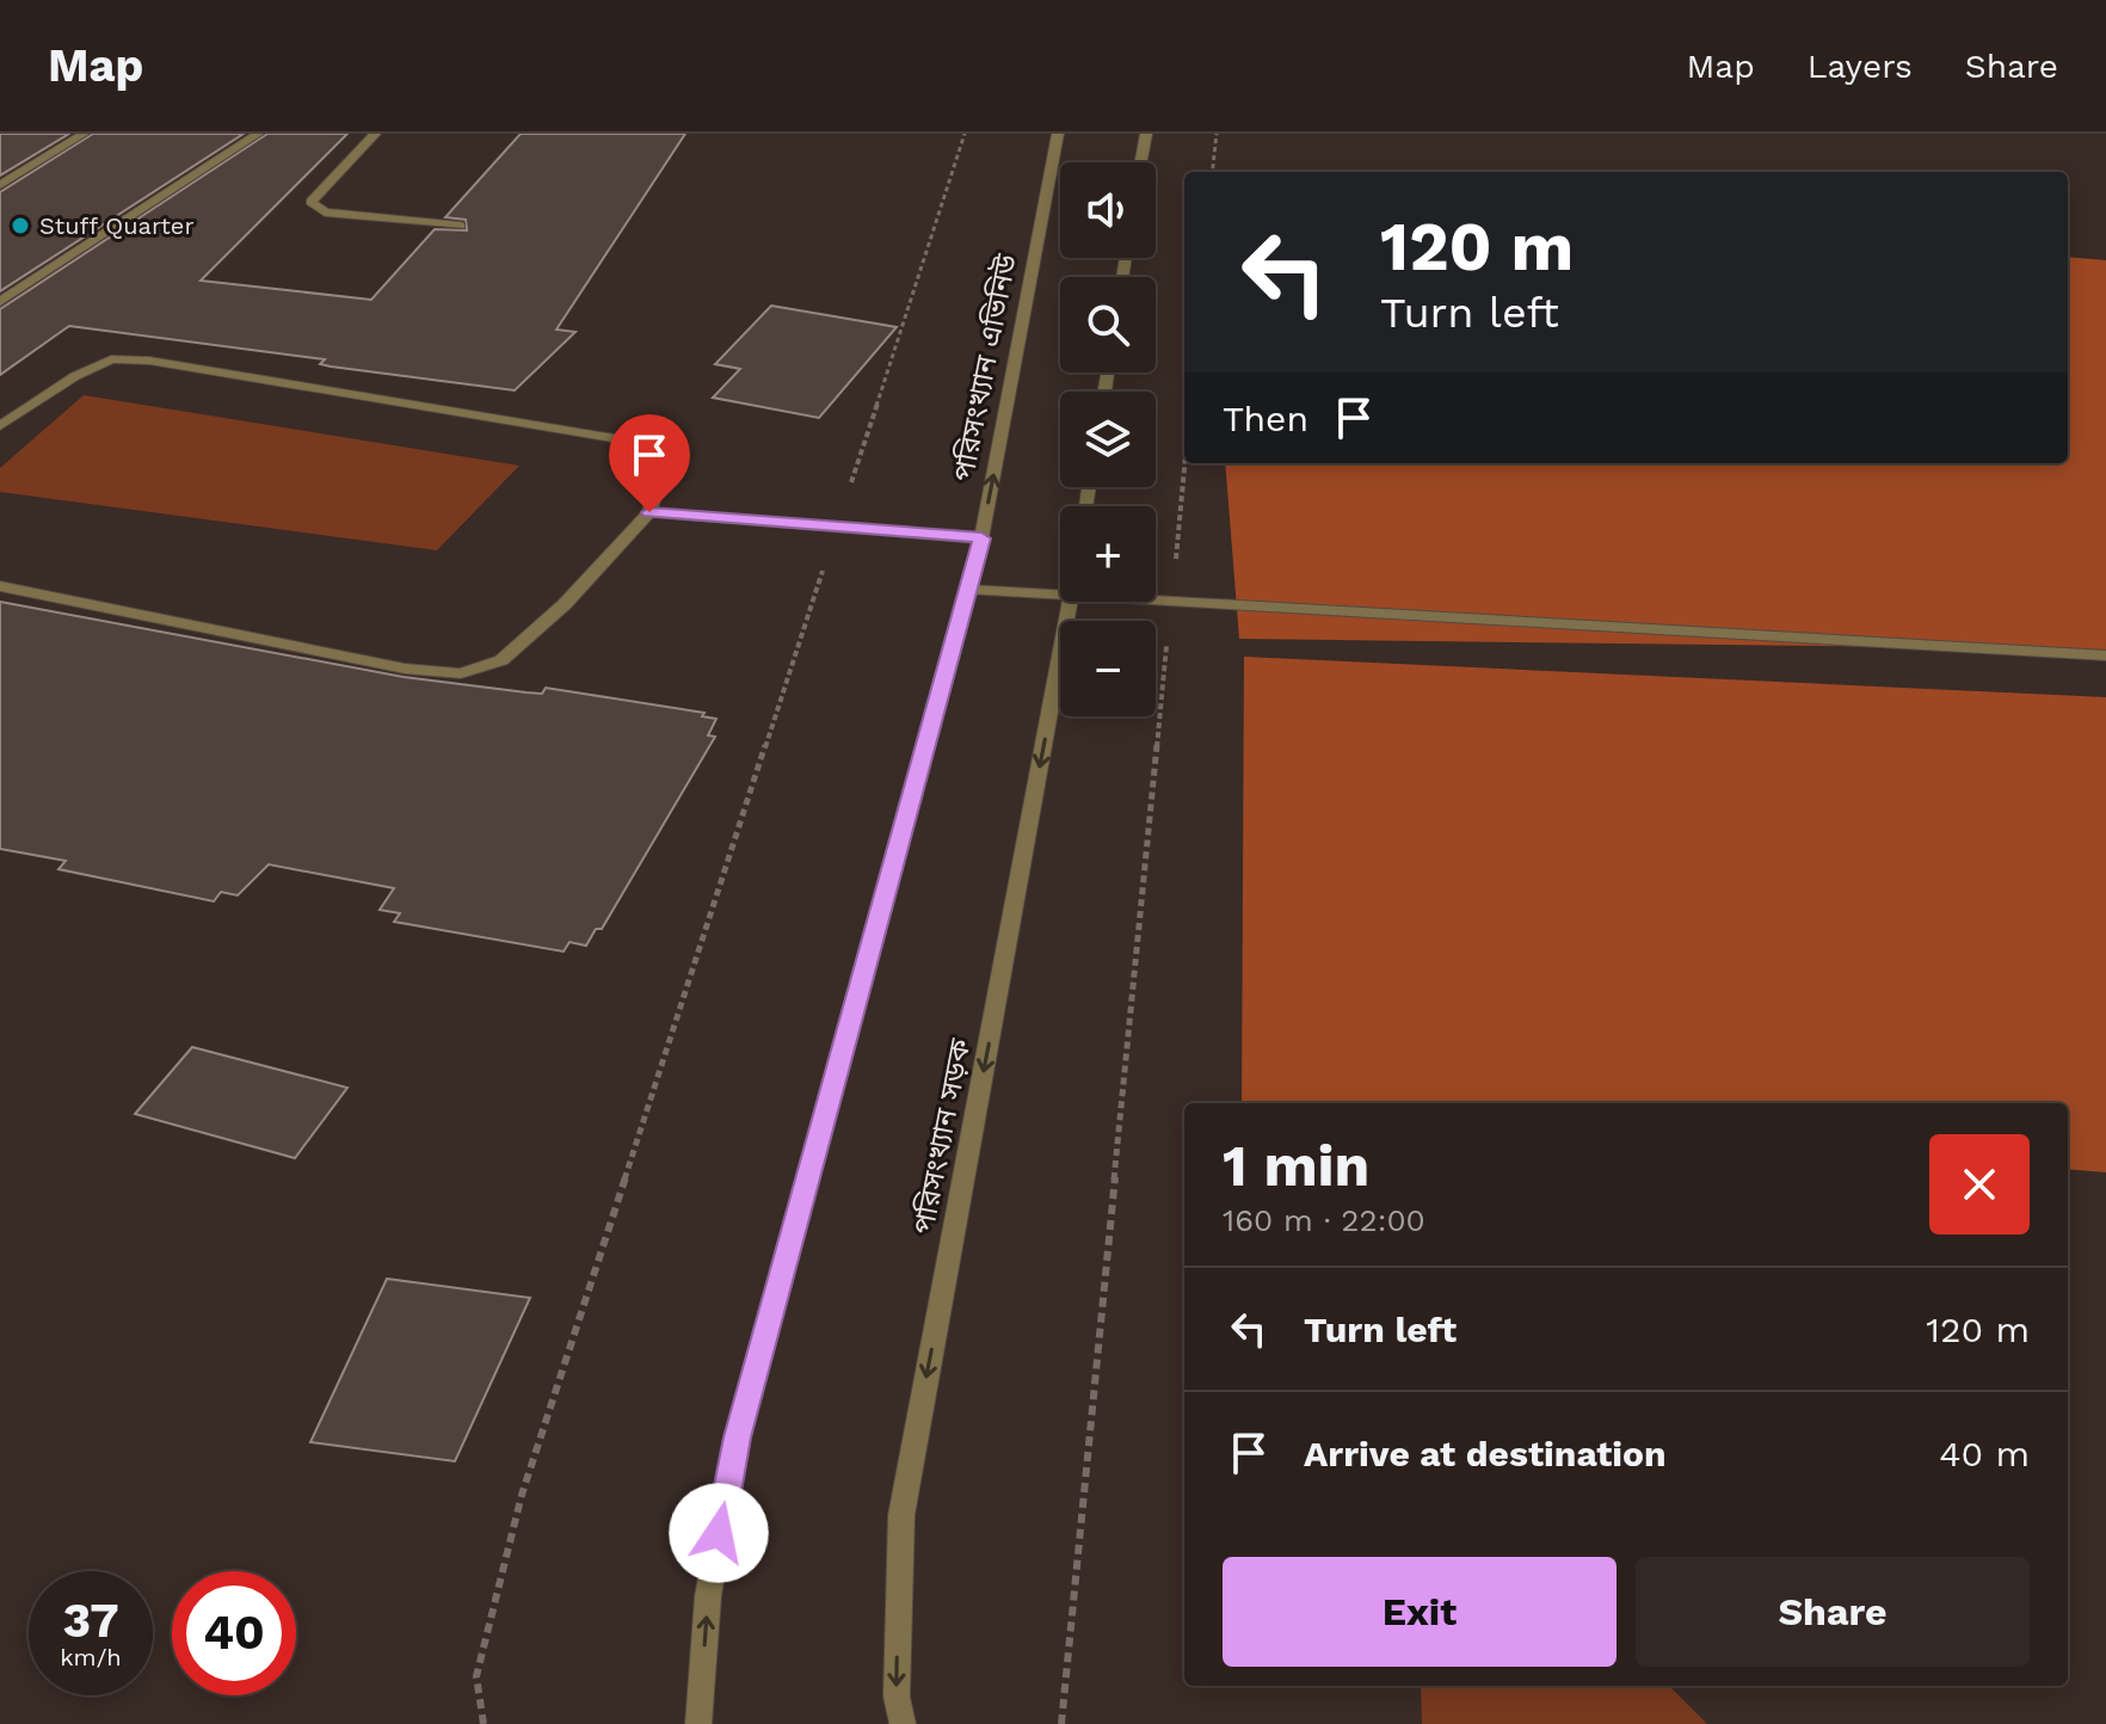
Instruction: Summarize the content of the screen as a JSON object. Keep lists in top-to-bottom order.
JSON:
{
  "streets": {
    "street": ["পরিসংখ্যান এভিনিউ", "পরিসংখ্যান সড়ক"]
  },
  "one_way": ["পরিসংখ্যান এভিনিউ", "পরিসংখ্যান সড়ক"],
  "places": ["Stuff Quarter"],
  "page": {
    "header": "Map",
    "nav": ["Map", "Layers", "Share"],
    "map_buttons": ["+", "−"],
    "turn": ["120 m", "Turn left"],
    "then": "Then",
    "heading": ["1 min", "160 m · 22:00"],
    "list": [
      {
        "name": "Turn left",
        "value": "120 m"
      },
      {
        "name": "Arrive at destination",
        "value": "40 m"
      }
    ],
    "buttons": ["Exit", "Share"],
    "speed": "37 km/h",
    "limit": "40"
  }
}
